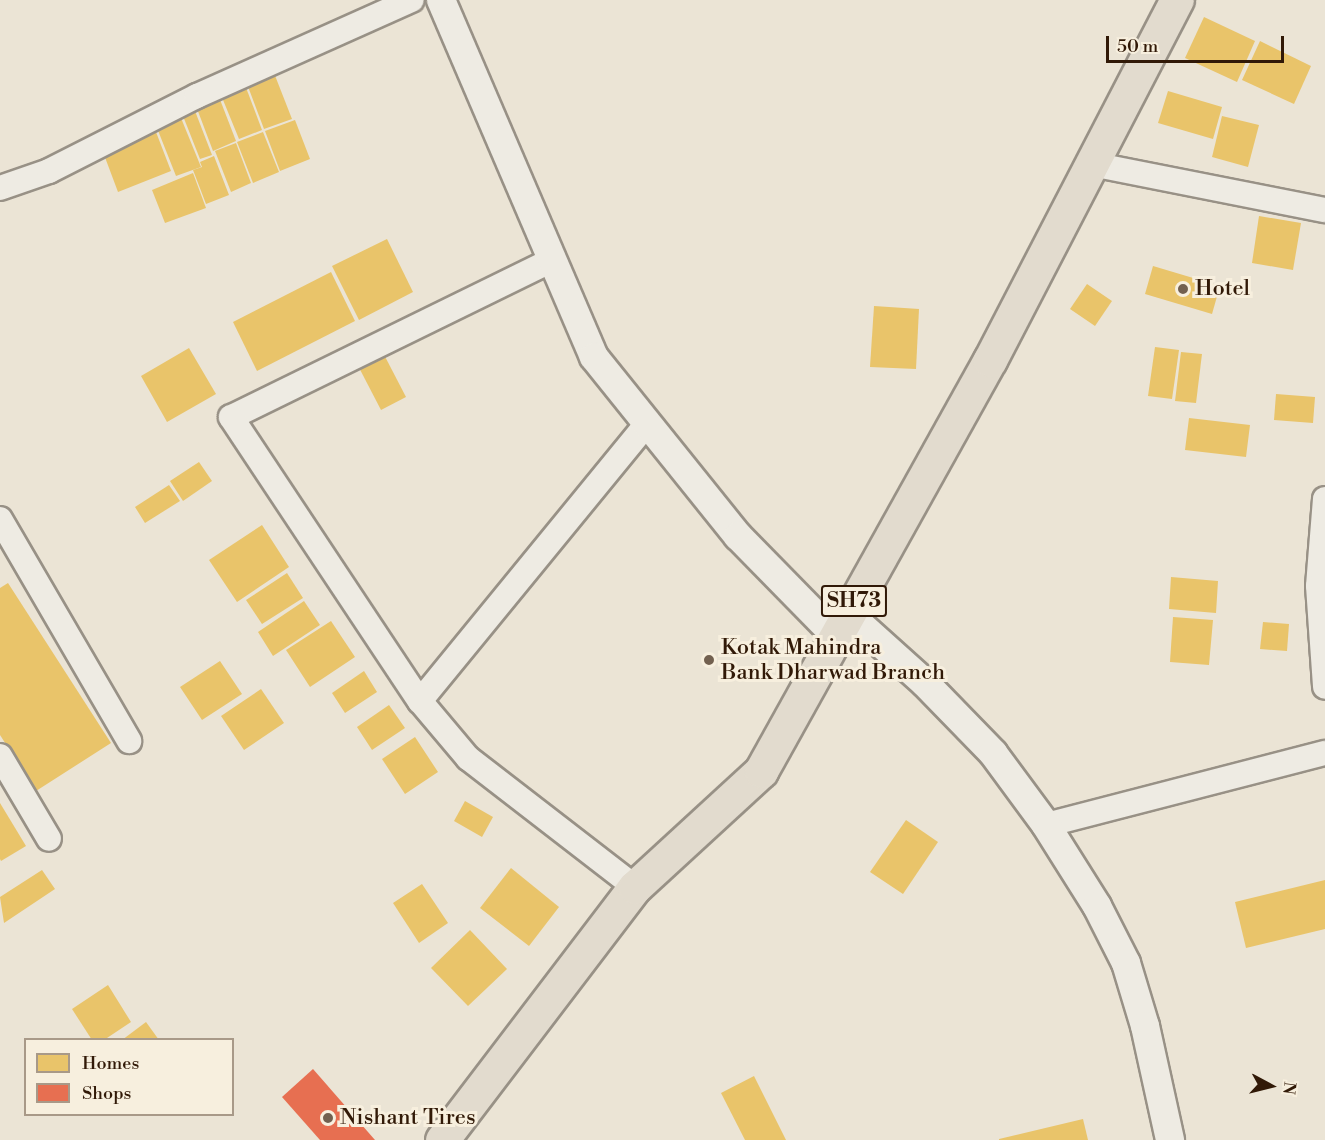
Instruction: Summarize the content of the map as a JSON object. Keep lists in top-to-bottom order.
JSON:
{
  "streets": {
    "main road": ["SH73"]
  },
  "places": ["Hotel", "Kotak Mahindra Bank Dharwad Branch", "Nishant Tires"],
  "legend": ["Homes", "Shops"],
  "scale_bar": "50 m",
  "north": "right"
}
